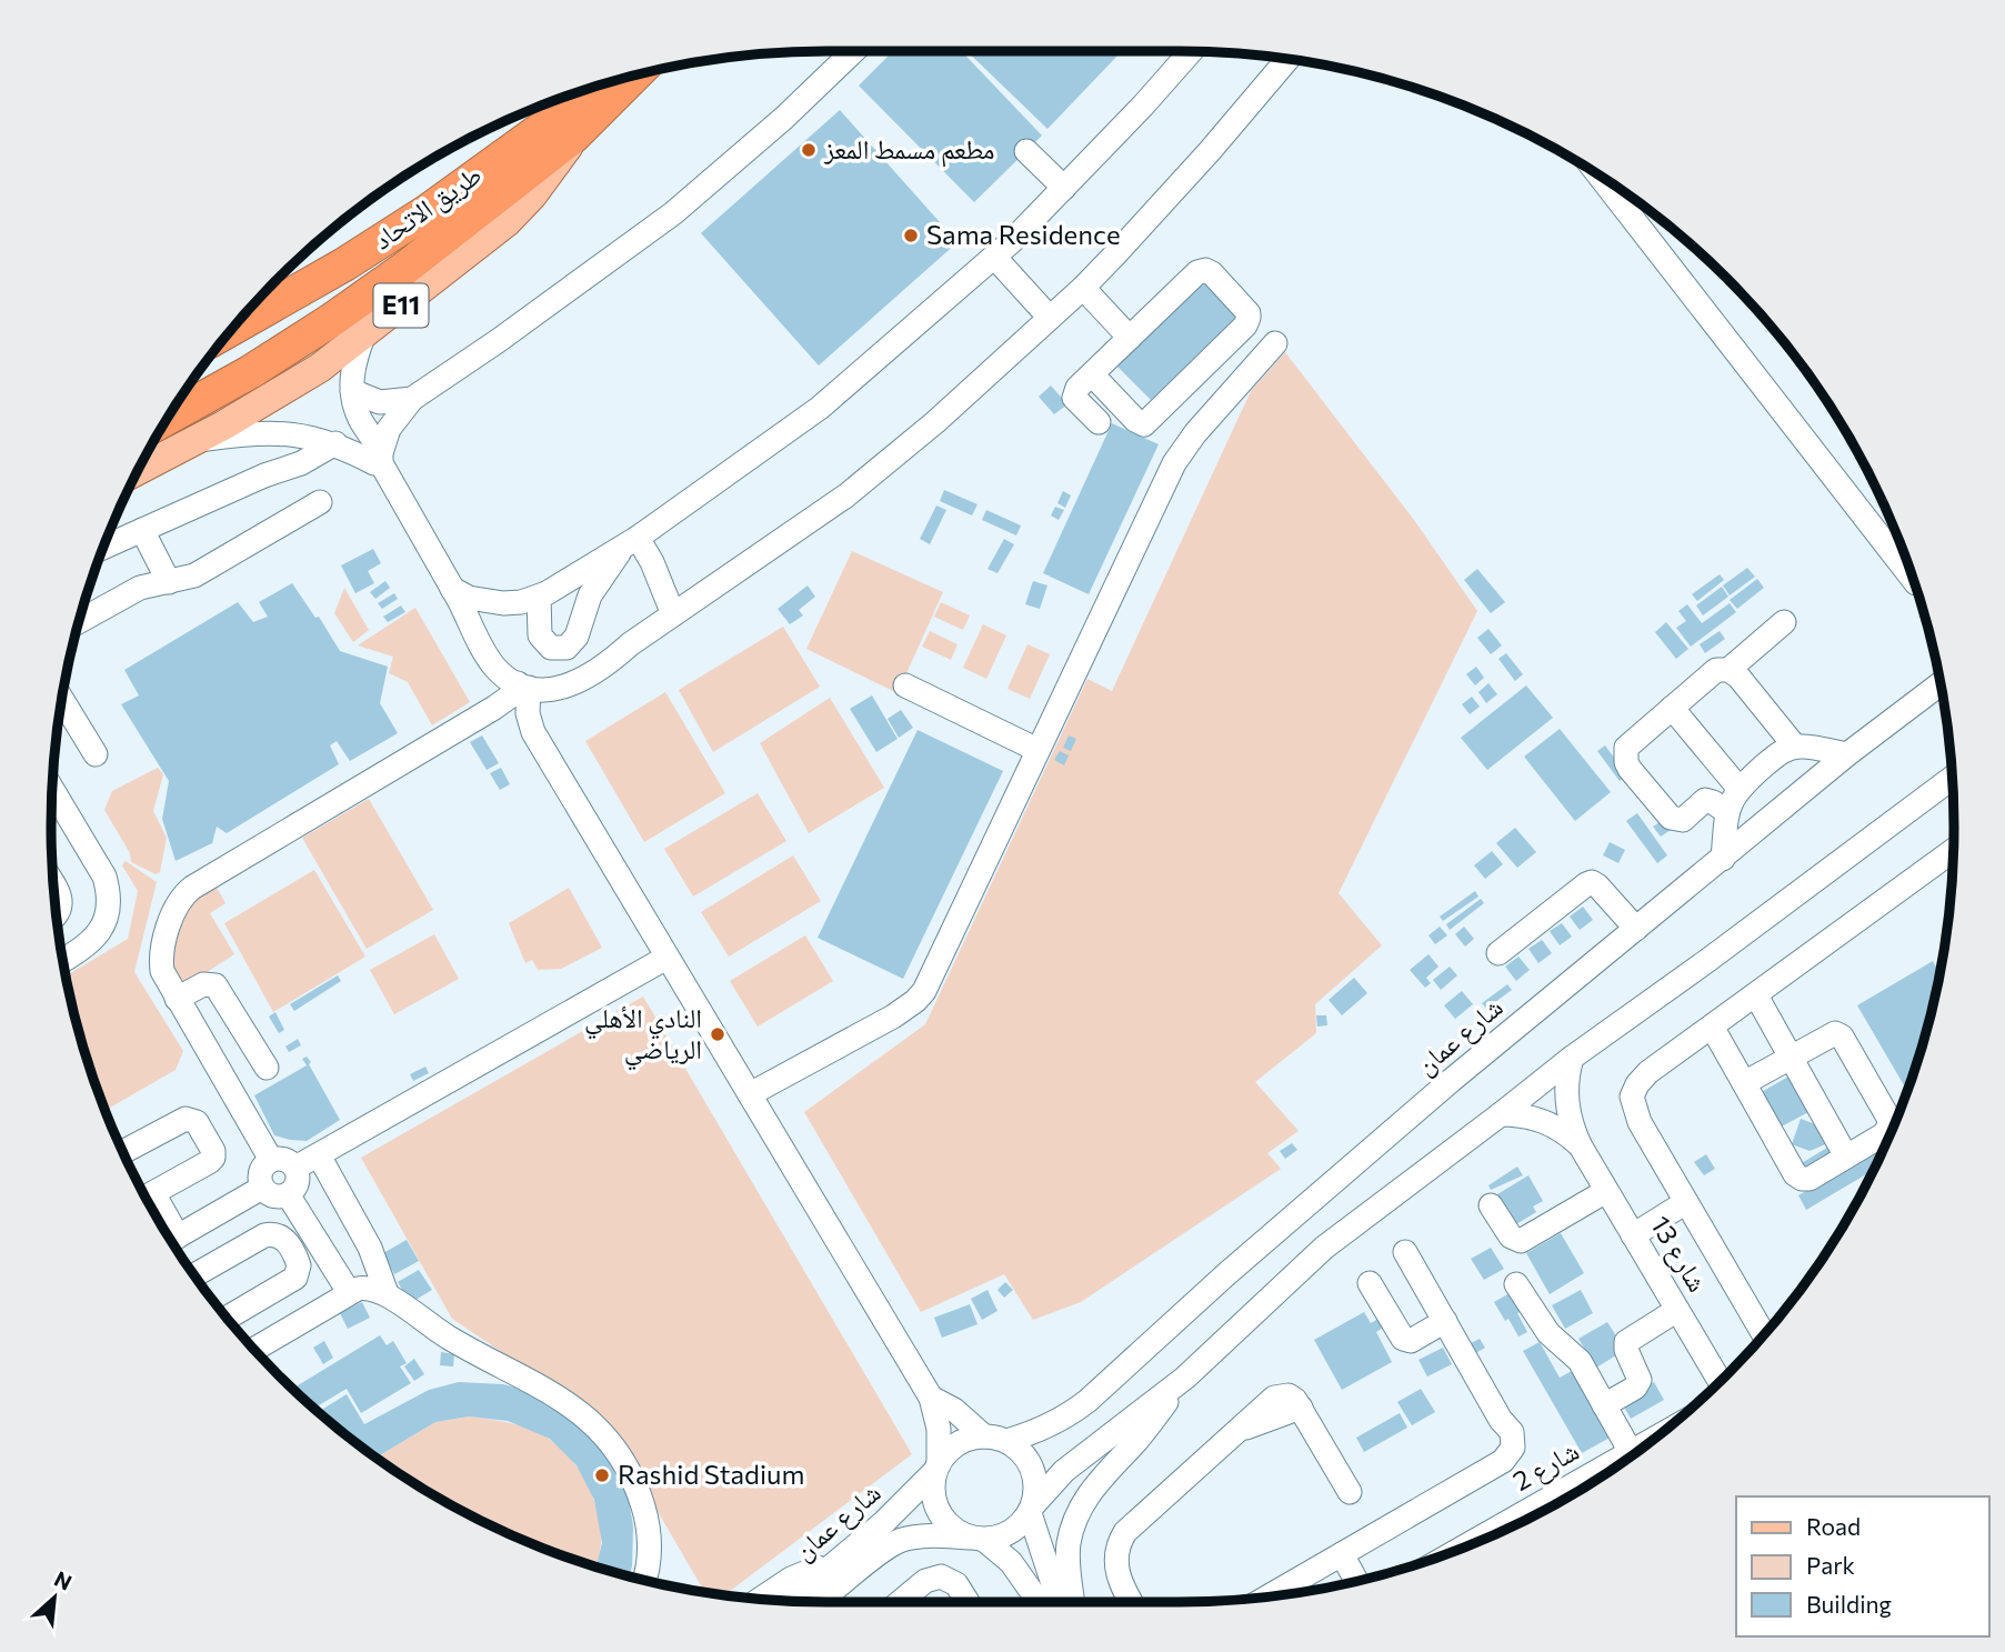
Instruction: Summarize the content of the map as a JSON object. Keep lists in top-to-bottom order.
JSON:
{
  "streets": {
    "highway": ["طريق الاتحاد", "E11"],
    "street": ["شارع عمان", "شارع 13", "شارع 2"]
  },
  "places": [
    "مطعم مسمط المعز",
    "Sama Residence",
    "النادي الأهلي الرياضي",
    "Rashid Stadium"
  ],
  "legend": ["Road", "Park", "Building"],
  "north": "top right"
}
